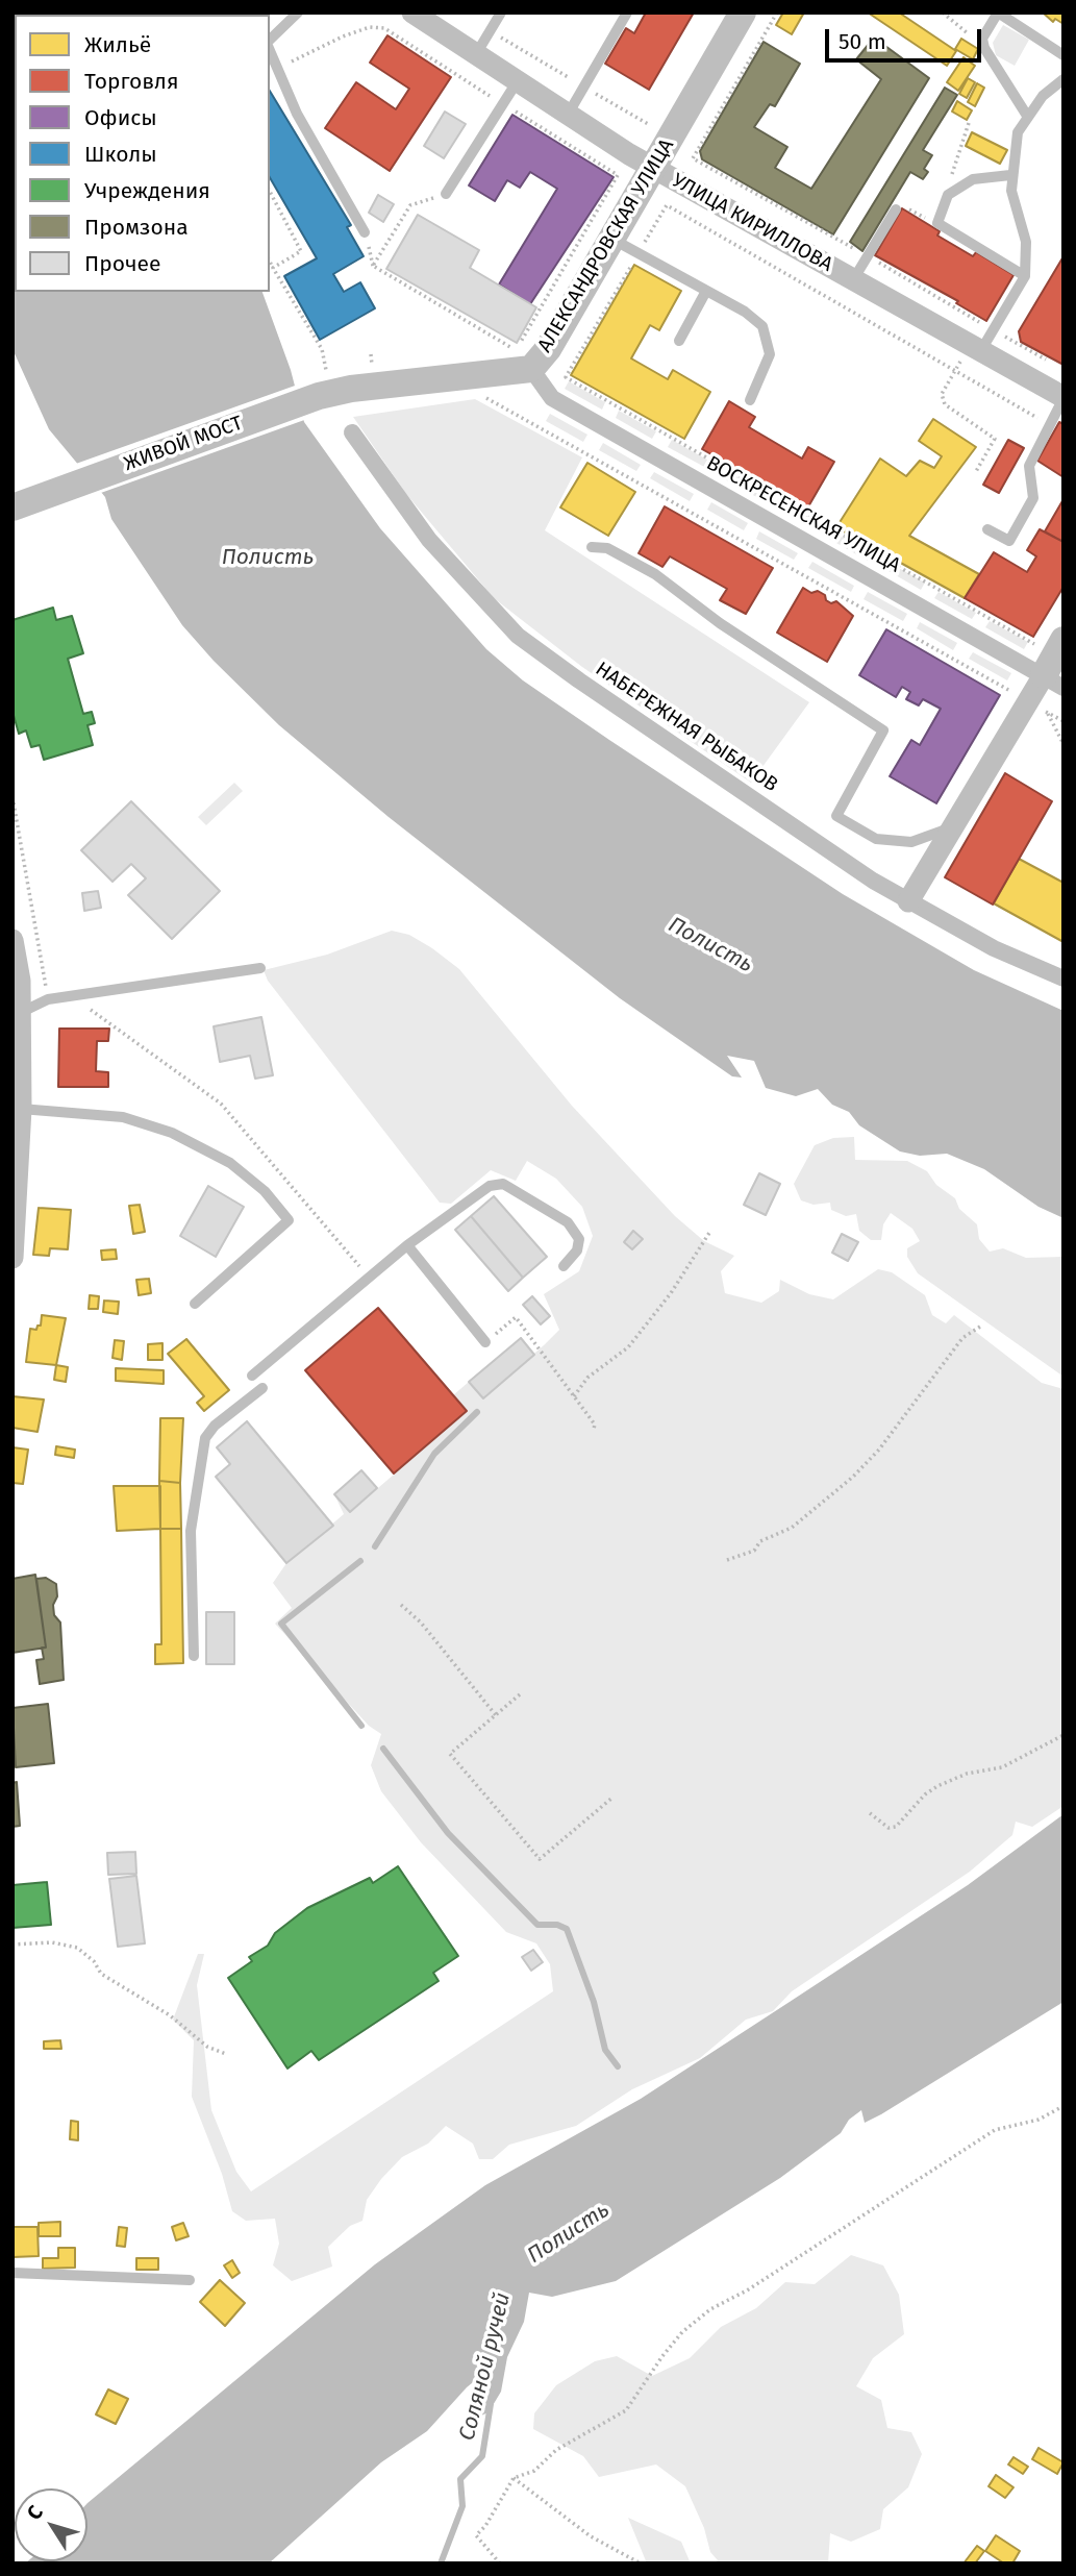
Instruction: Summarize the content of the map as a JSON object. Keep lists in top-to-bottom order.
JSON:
{
  "streets": {
    "street": [
      "УЛИЦА КИРИЛЛОВА",
      "АЛЕКСАНДРОВСКАЯ УЛИЦА",
      "ЖИВОЙ МОСТ",
      "ВОСКРЕСЕНСКАЯ УЛИЦА",
      "НАБЕРЕЖНАЯ РЫБАКОВ"
    ]
  },
  "crossings": [
    ["УЛИЦА КИРИЛЛОВА", "АЛЕКСАНДРОВСКАЯ УЛИЦА"],
    ["АЛЕКСАНДРОВСКАЯ УЛИЦА", "ЖИВОЙ МОСТ"],
    ["АЛЕКСАНДРОВСКАЯ УЛИЦА", "ВОСКРЕСЕНСКАЯ УЛИЦА"]
  ],
  "water": ["Полисть", "Соляной ручей"],
  "legend": [
    "Жильё",
    "Торговля",
    "Офисы",
    "Школы",
    "Учреждения",
    "Промзона",
    "Прочее"
  ],
  "scale_bar": "50 m",
  "north": "top left"
}
